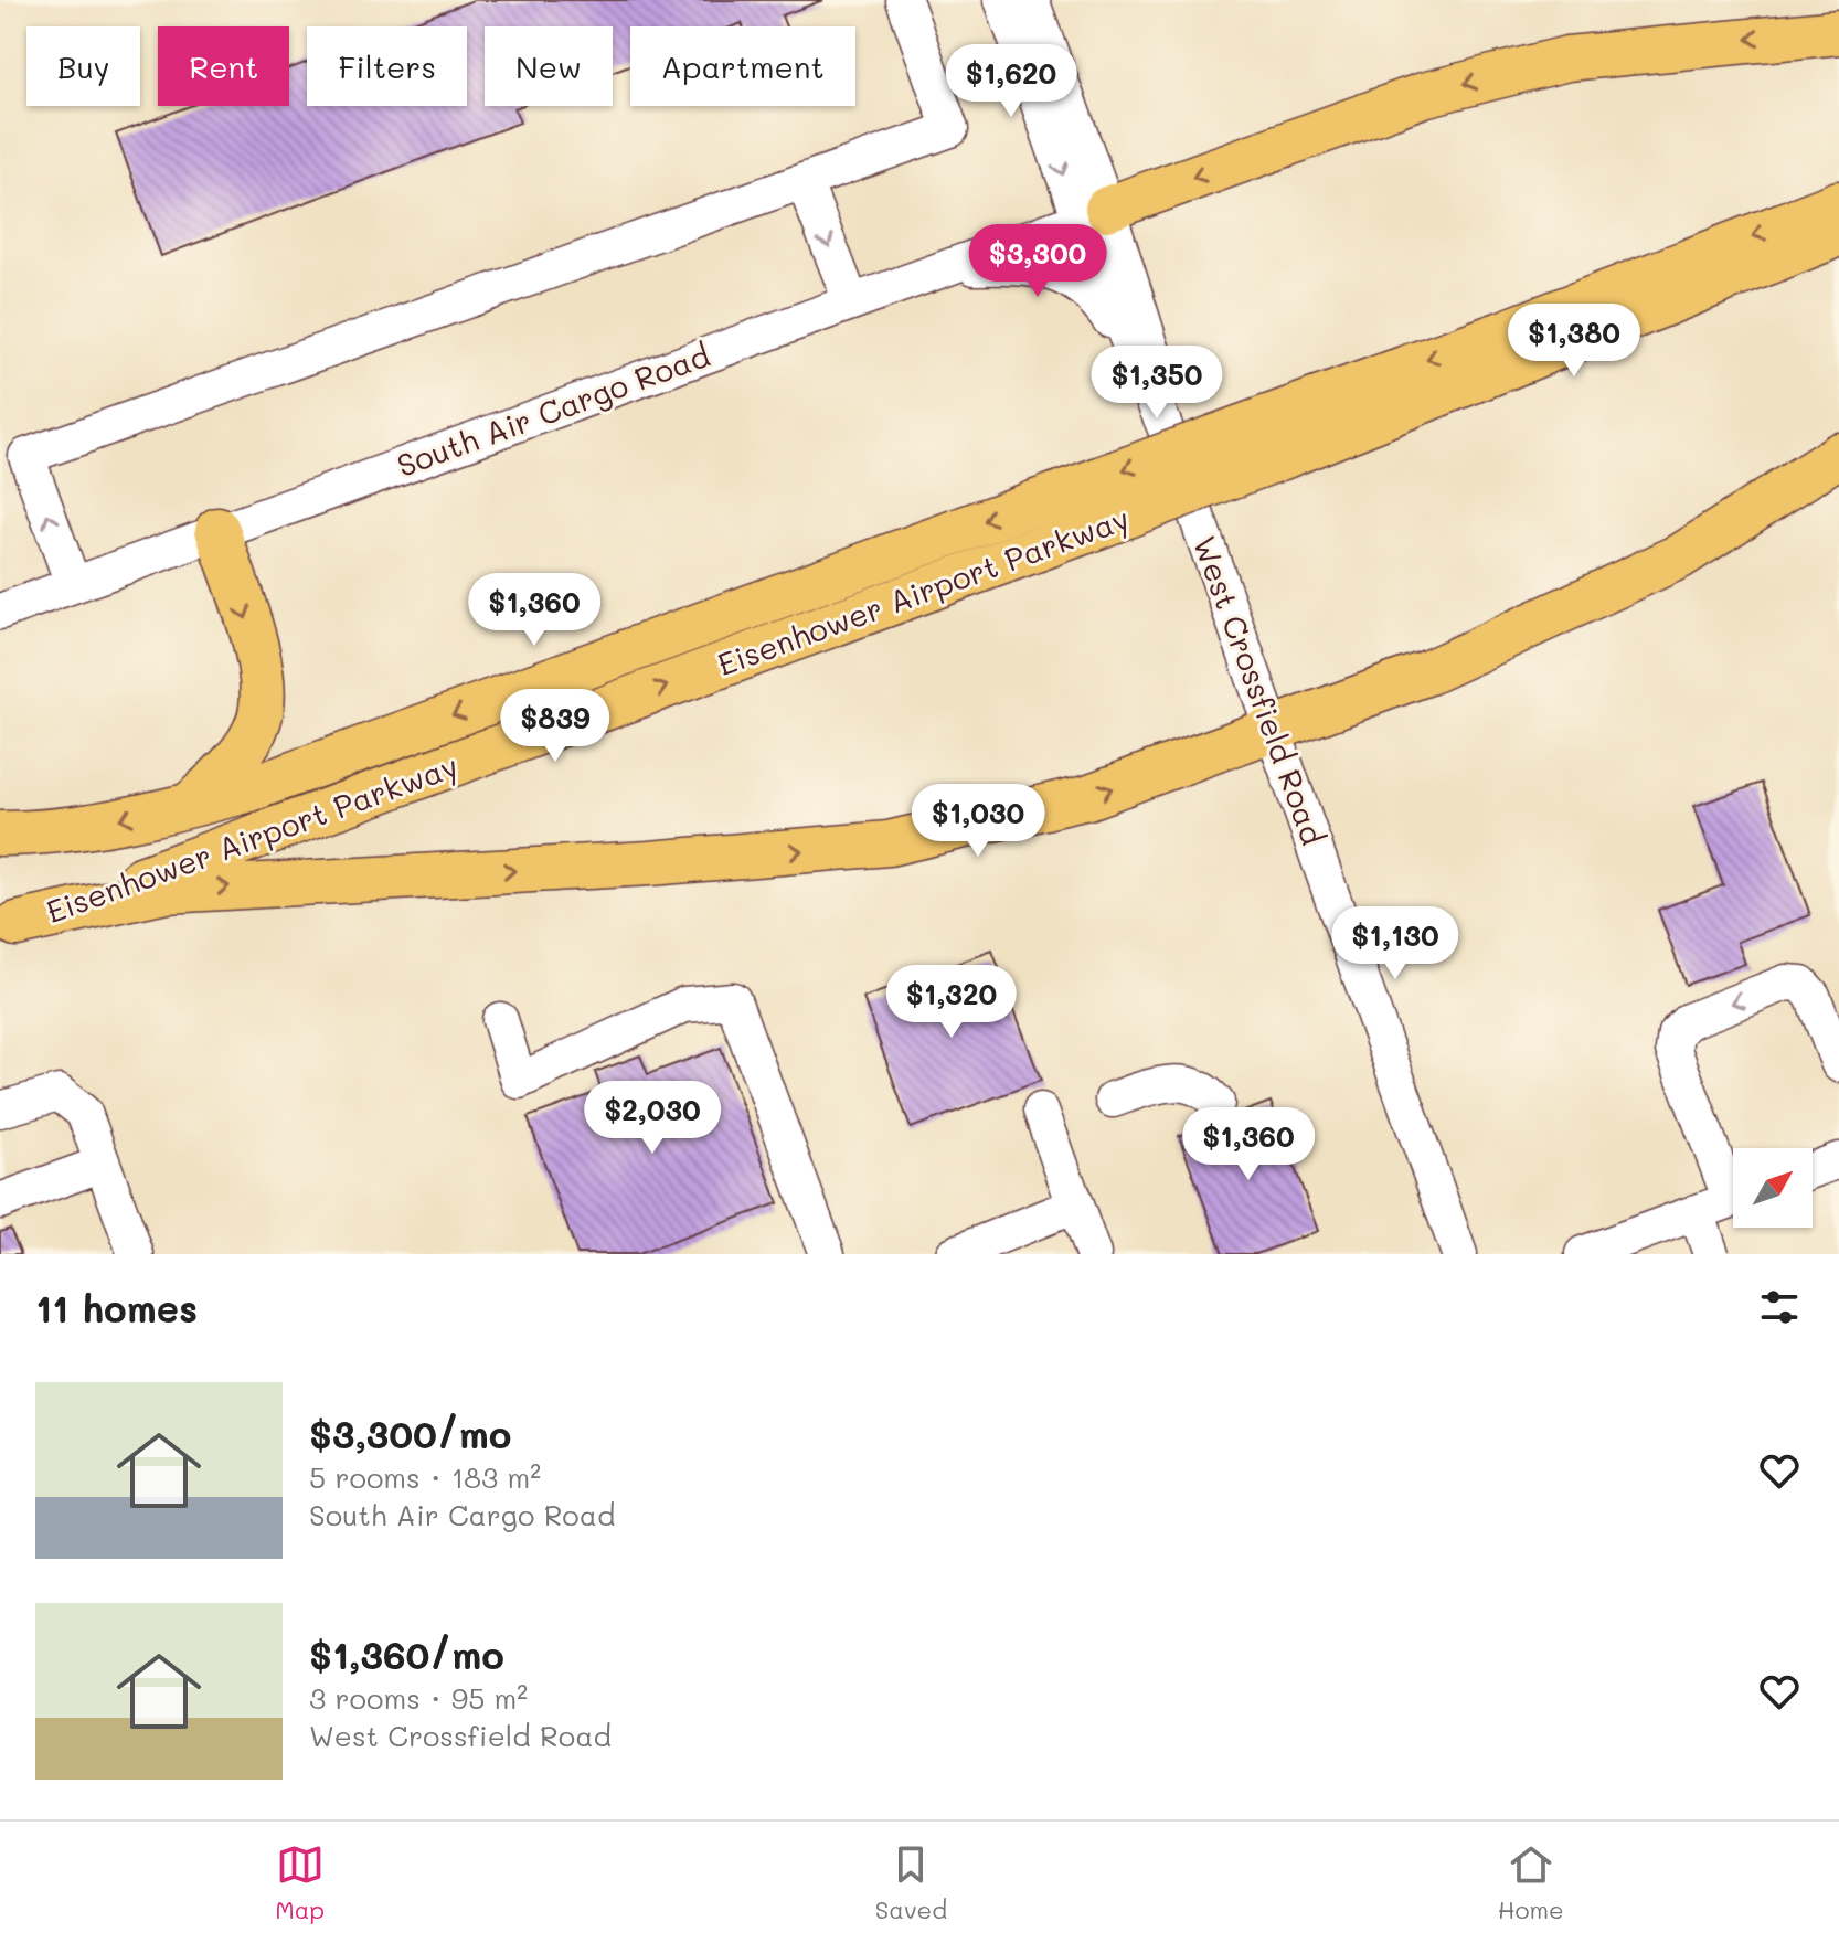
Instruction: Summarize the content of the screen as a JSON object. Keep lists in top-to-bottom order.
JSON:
{
  "streets": {
    "main road": ["Eisenhower Airport Parkway"],
    "street": ["South Air Cargo Road", "West Crossfield Road"]
  },
  "crossings": [
    ["South Air Cargo Road", "West Crossfield Road"]
  ],
  "north": "top right",
  "page": {
    "chip": [
      "Buy",
      "Rent",
      "Filters",
      "New",
      "Apartment"
    ],
    "price": [
      "$1,620",
      "$3,300",
      "$1,380",
      "$1,350",
      "$1,360",
      "$839",
      "$1,030",
      "$1,130",
      "$1,320",
      "$2,030",
      "$1,360"
    ],
    "heading": "11 homes",
    "list": [
      {
        "name": "$3,300/mo",
        "note": "5 rooms · 183 m² · South Air Cargo Road"
      },
      {
        "name": "$1,360/mo",
        "note": "3 rooms · 95 m² · West Crossfield Road"
      }
    ],
    "tabs": ["Map", "Saved", "Home"]
  }
}
